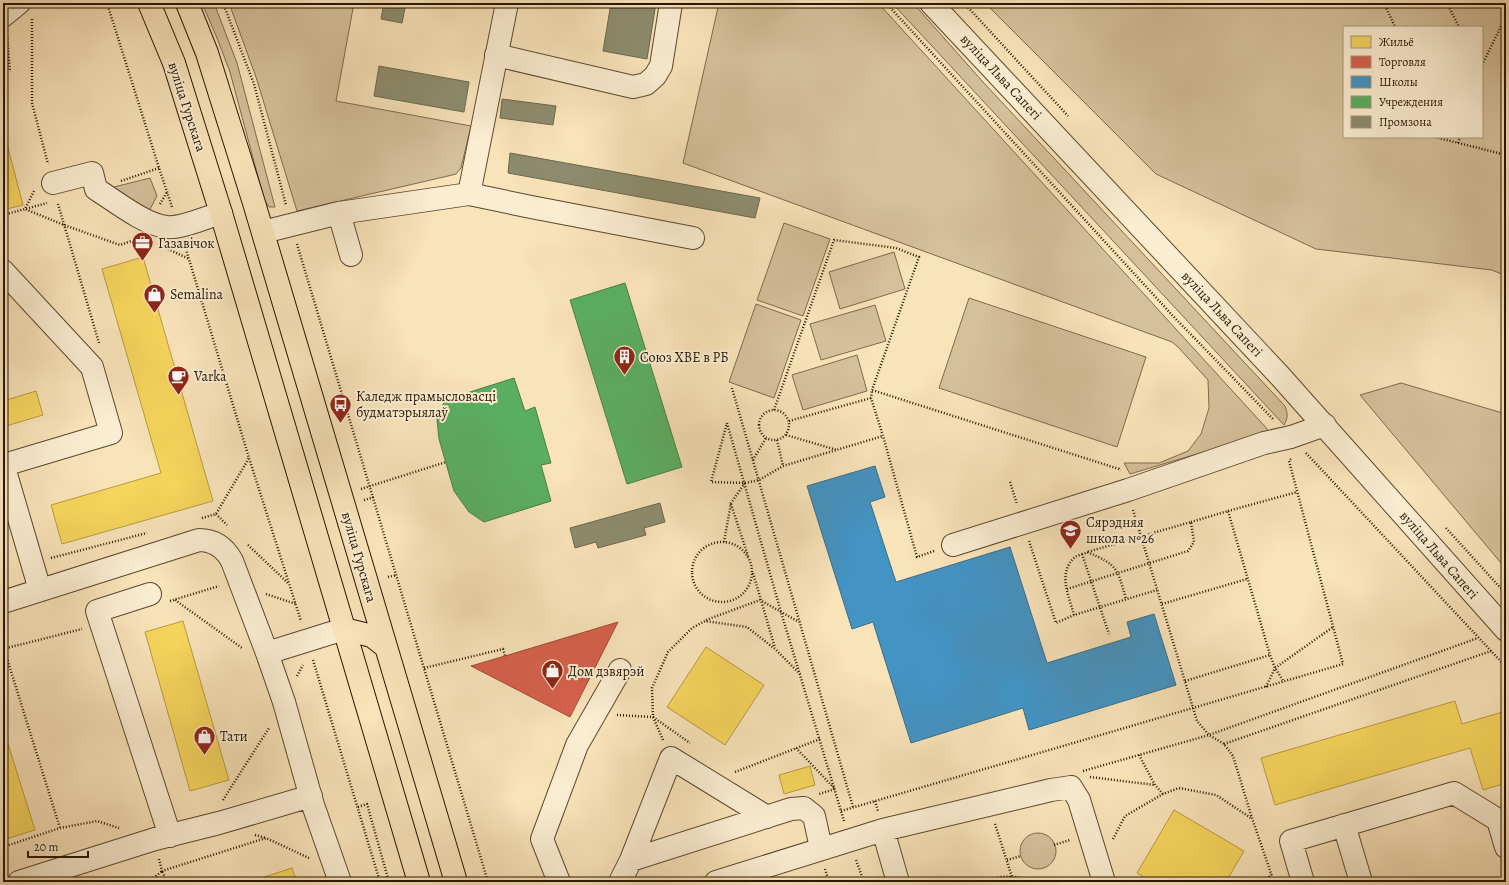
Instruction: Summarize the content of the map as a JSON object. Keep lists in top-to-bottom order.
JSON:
{
  "streets": {
    "main road": ["вуліца Гурскага"],
    "street": ["вуліца Льва Сапегі"]
  },
  "places": {
    "office": ["Газавічок"],
    "shop": ["Semalina", "Дом дзвярэй", "Тати"],
    "building": ["Союз ХВЕ в РБ"],
    "cafe": ["Varka"],
    "bus stop": ["Каледж прамысловасці будматэрыялаў"],
    "school or university": ["Сярэдняя школа №26"]
  },
  "legend": [
    "Жильё",
    "Торговля",
    "Школы",
    "Учреждения",
    "Промзона"
  ],
  "scale_bar": "20 m"
}
